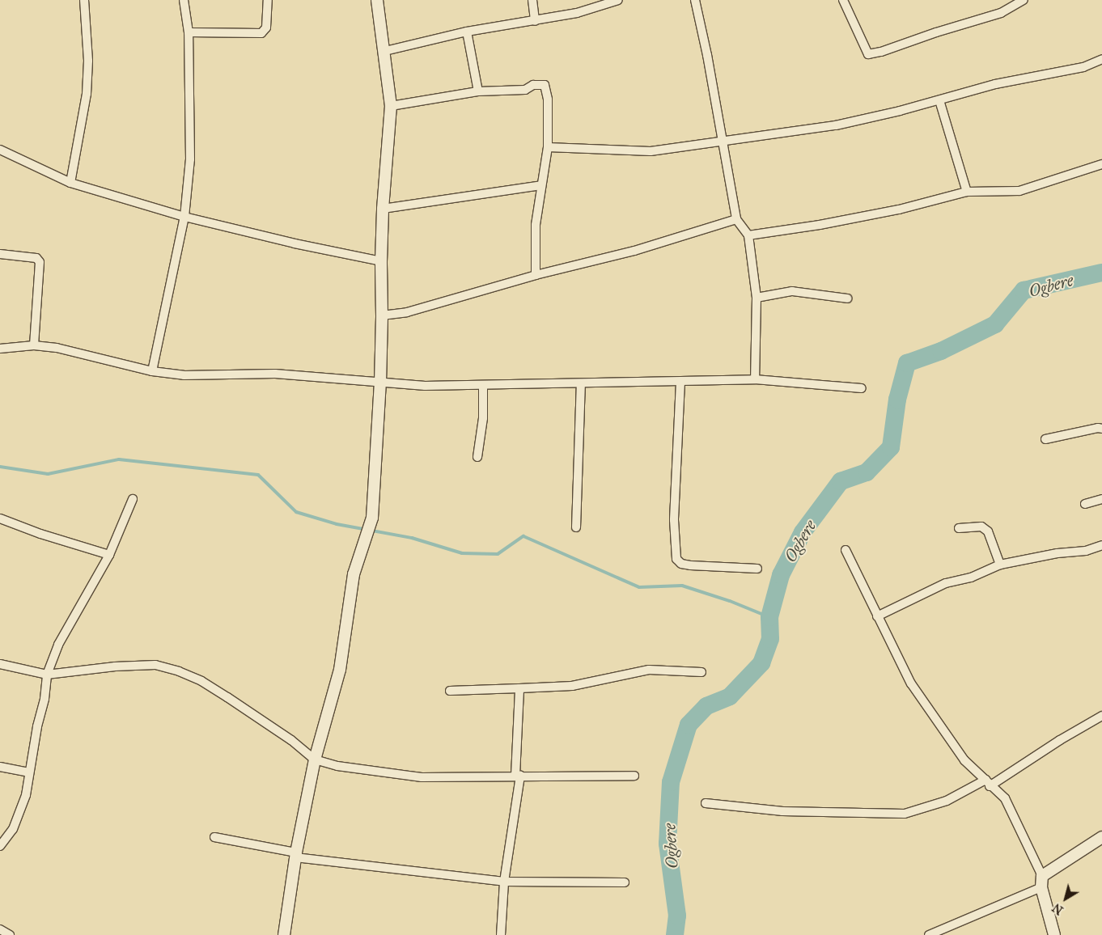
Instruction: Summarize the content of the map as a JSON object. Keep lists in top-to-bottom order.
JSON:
{
  "water": ["Ogbere"],
  "north": "bottom left"
}
